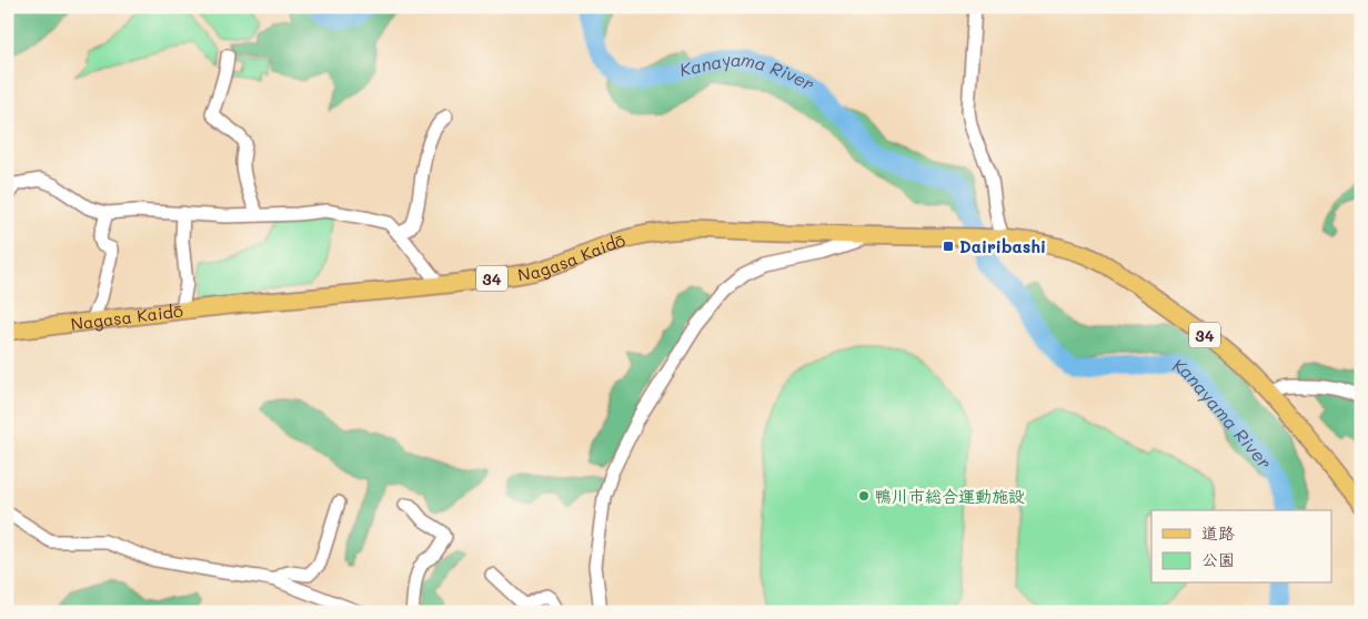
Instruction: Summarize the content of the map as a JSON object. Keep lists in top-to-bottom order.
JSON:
{
  "streets": {
    "main road": ["Nagasa Kaidō", "34"]
  },
  "crossings": [
    ["Nagasa Kaidō", "34"]
  ],
  "water": ["Kanayama River"],
  "places": {
    "transit": ["Dairibashi"],
    "other": ["鴨川市総合運動施設"]
  },
  "legend": ["道路", "公園"]
}
